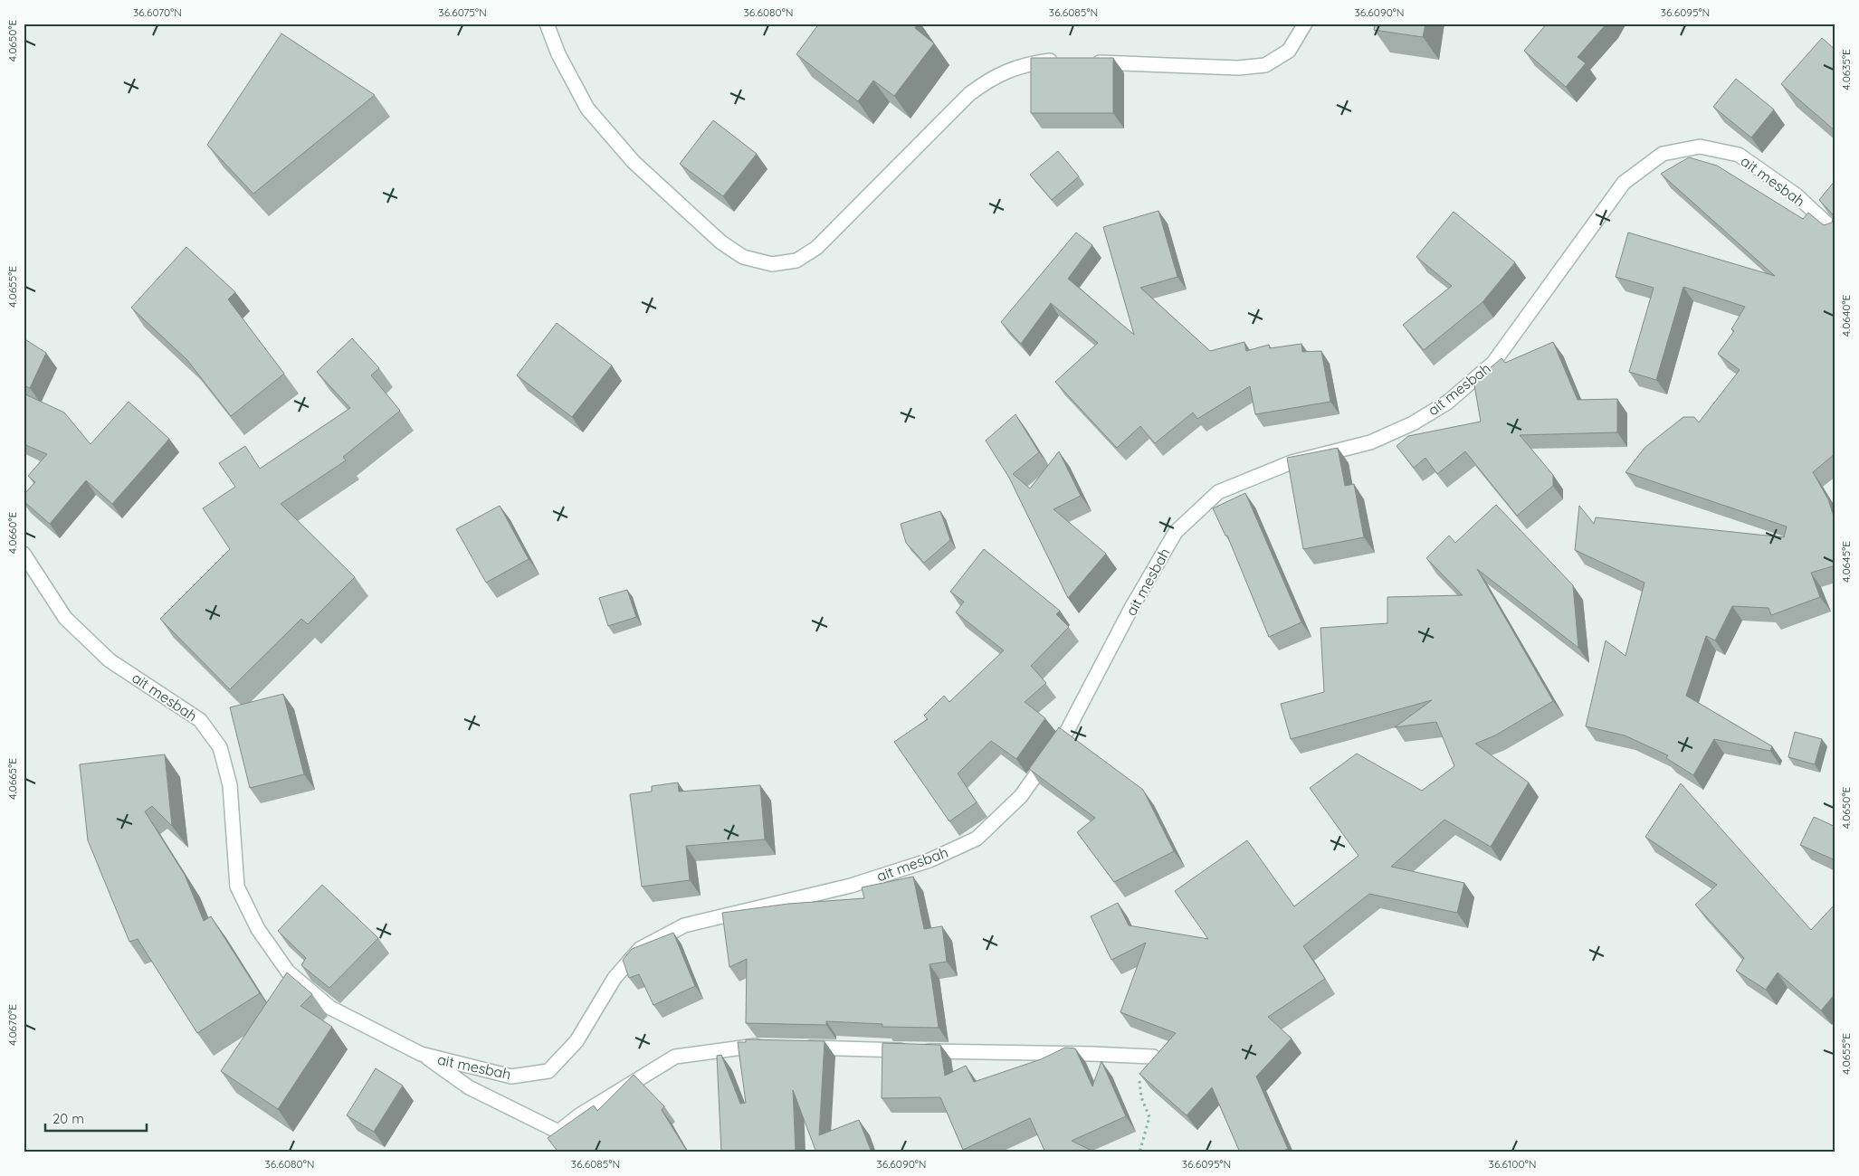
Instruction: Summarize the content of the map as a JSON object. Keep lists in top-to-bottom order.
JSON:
{
  "streets": {
    "street": ["ait mesbah"]
  },
  "scale_bar": "20 m",
  "coordinates": [
    "36.6070°N",
    "36.6075°N",
    "36.6080°N",
    "36.6085°N",
    "36.6090°N",
    "36.6095°N",
    "4.0650°E",
    "4.0635°E",
    "4.0655°E",
    "4.0640°E",
    "4.0660°E",
    "4.0645°E",
    "4.0665°E",
    "4.0670°E",
    "36.6100°N"
  ]
}
